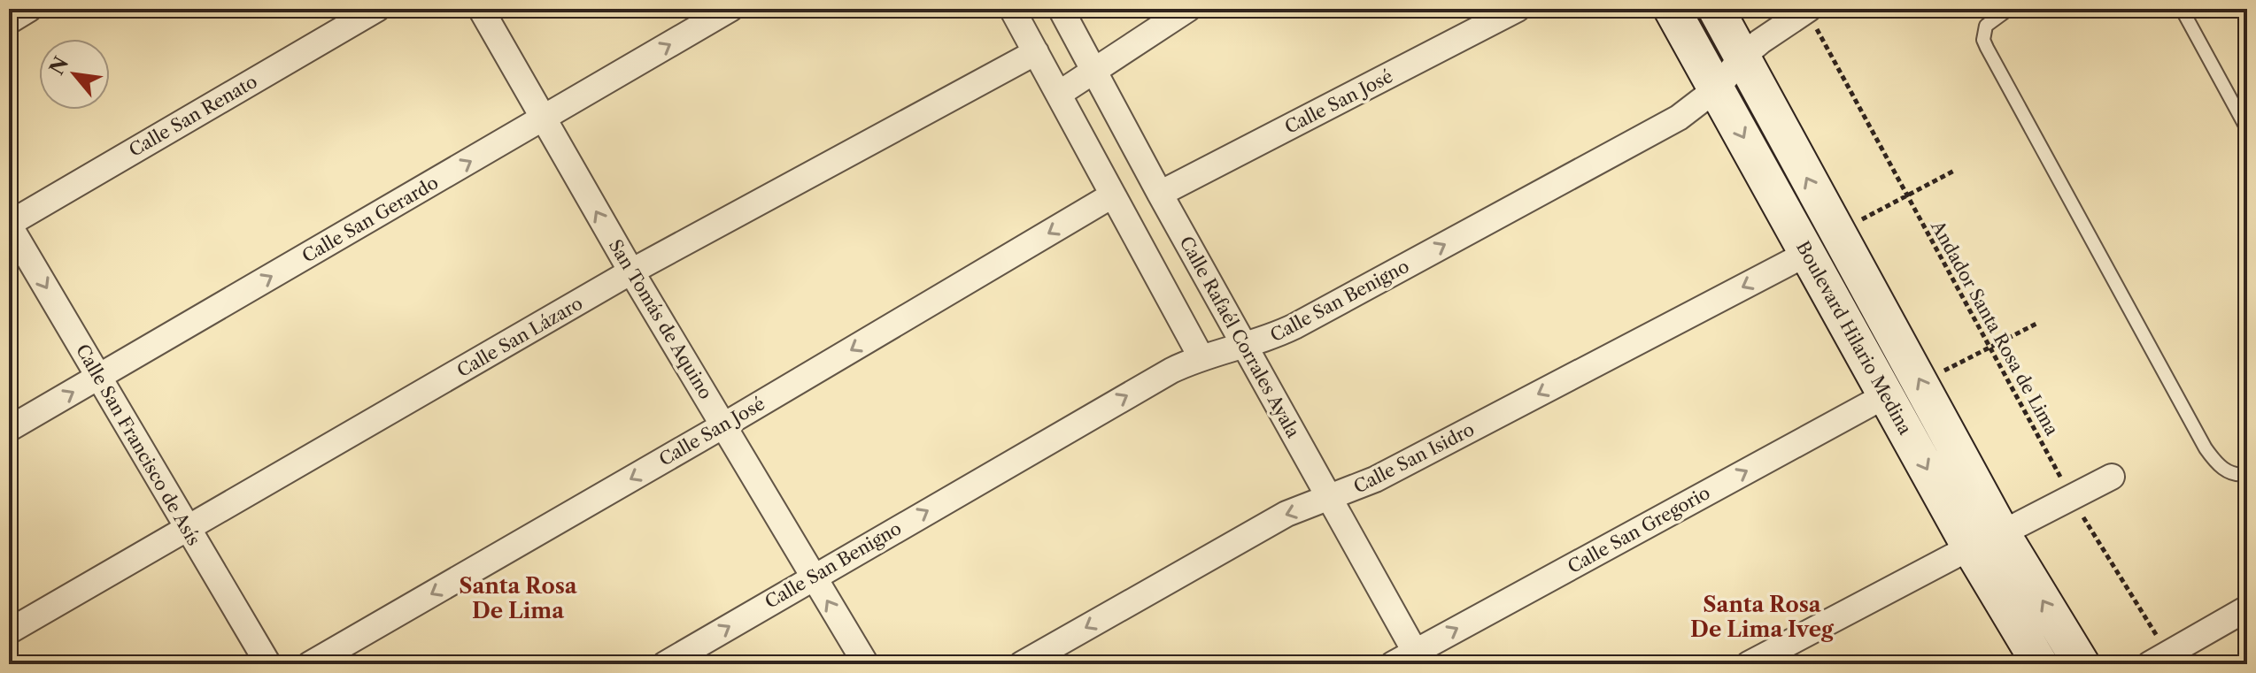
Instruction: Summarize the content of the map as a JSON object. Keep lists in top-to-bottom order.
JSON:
{
  "streets": {
    "main road": ["Boulevard Hilario Medina"],
    "street": [
      "Calle San José",
      "Calle San Renato",
      "Calle San Gerardo",
      "Calle San Benigno",
      "San Tomás de Aquino",
      "Calle San Lázaro",
      "Calle Rafaél Corrales Ayala",
      "Calle San Francisco de Asís",
      "Calle San Isidro",
      "Calle San Gregorio"
    ],
    "path": ["Andador Santa Rosa de Lima"]
  },
  "crossings": [
    ["Calle San José", "San Tomás de Aquino"],
    ["Calle San José", "Calle Rafaél Corrales Ayala"],
    ["Calle San Renato", "Calle San Francisco de Asís"],
    ["Calle San Gerardo", "San Tomás de Aquino"],
    ["Calle San Gerardo", "Calle San Francisco de Asís"],
    ["Calle San Benigno", "San Tomás de Aquino"],
    ["Calle San Benigno", "Andador Santa Rosa de Lima"],
    ["Calle San Benigno", "Calle Rafaél Corrales Ayala"],
    ["Calle San Benigno", "Boulevard Hilario Medina"],
    ["San Tomás de Aquino", "Calle San Lázaro"],
    ["Calle San Lázaro", "Calle San Francisco de Asís"],
    ["Calle Rafaél Corrales Ayala", "Calle San Isidro"],
    ["Calle Rafaél Corrales Ayala", "Calle San Gregorio"],
    ["Boulevard Hilario Medina", "Calle San Isidro"],
    ["Boulevard Hilario Medina", "Calle San Gregorio"]
  ],
  "one_way": [
    "Calle San José",
    "Calle San Gerardo",
    "Calle San Benigno",
    "San Tomás de Aquino",
    "Calle San Isidro"
  ],
  "districts": ["Santa Rosa De Lima", "Santa Rosa De Lima Iveg"],
  "north": "top left"
}
